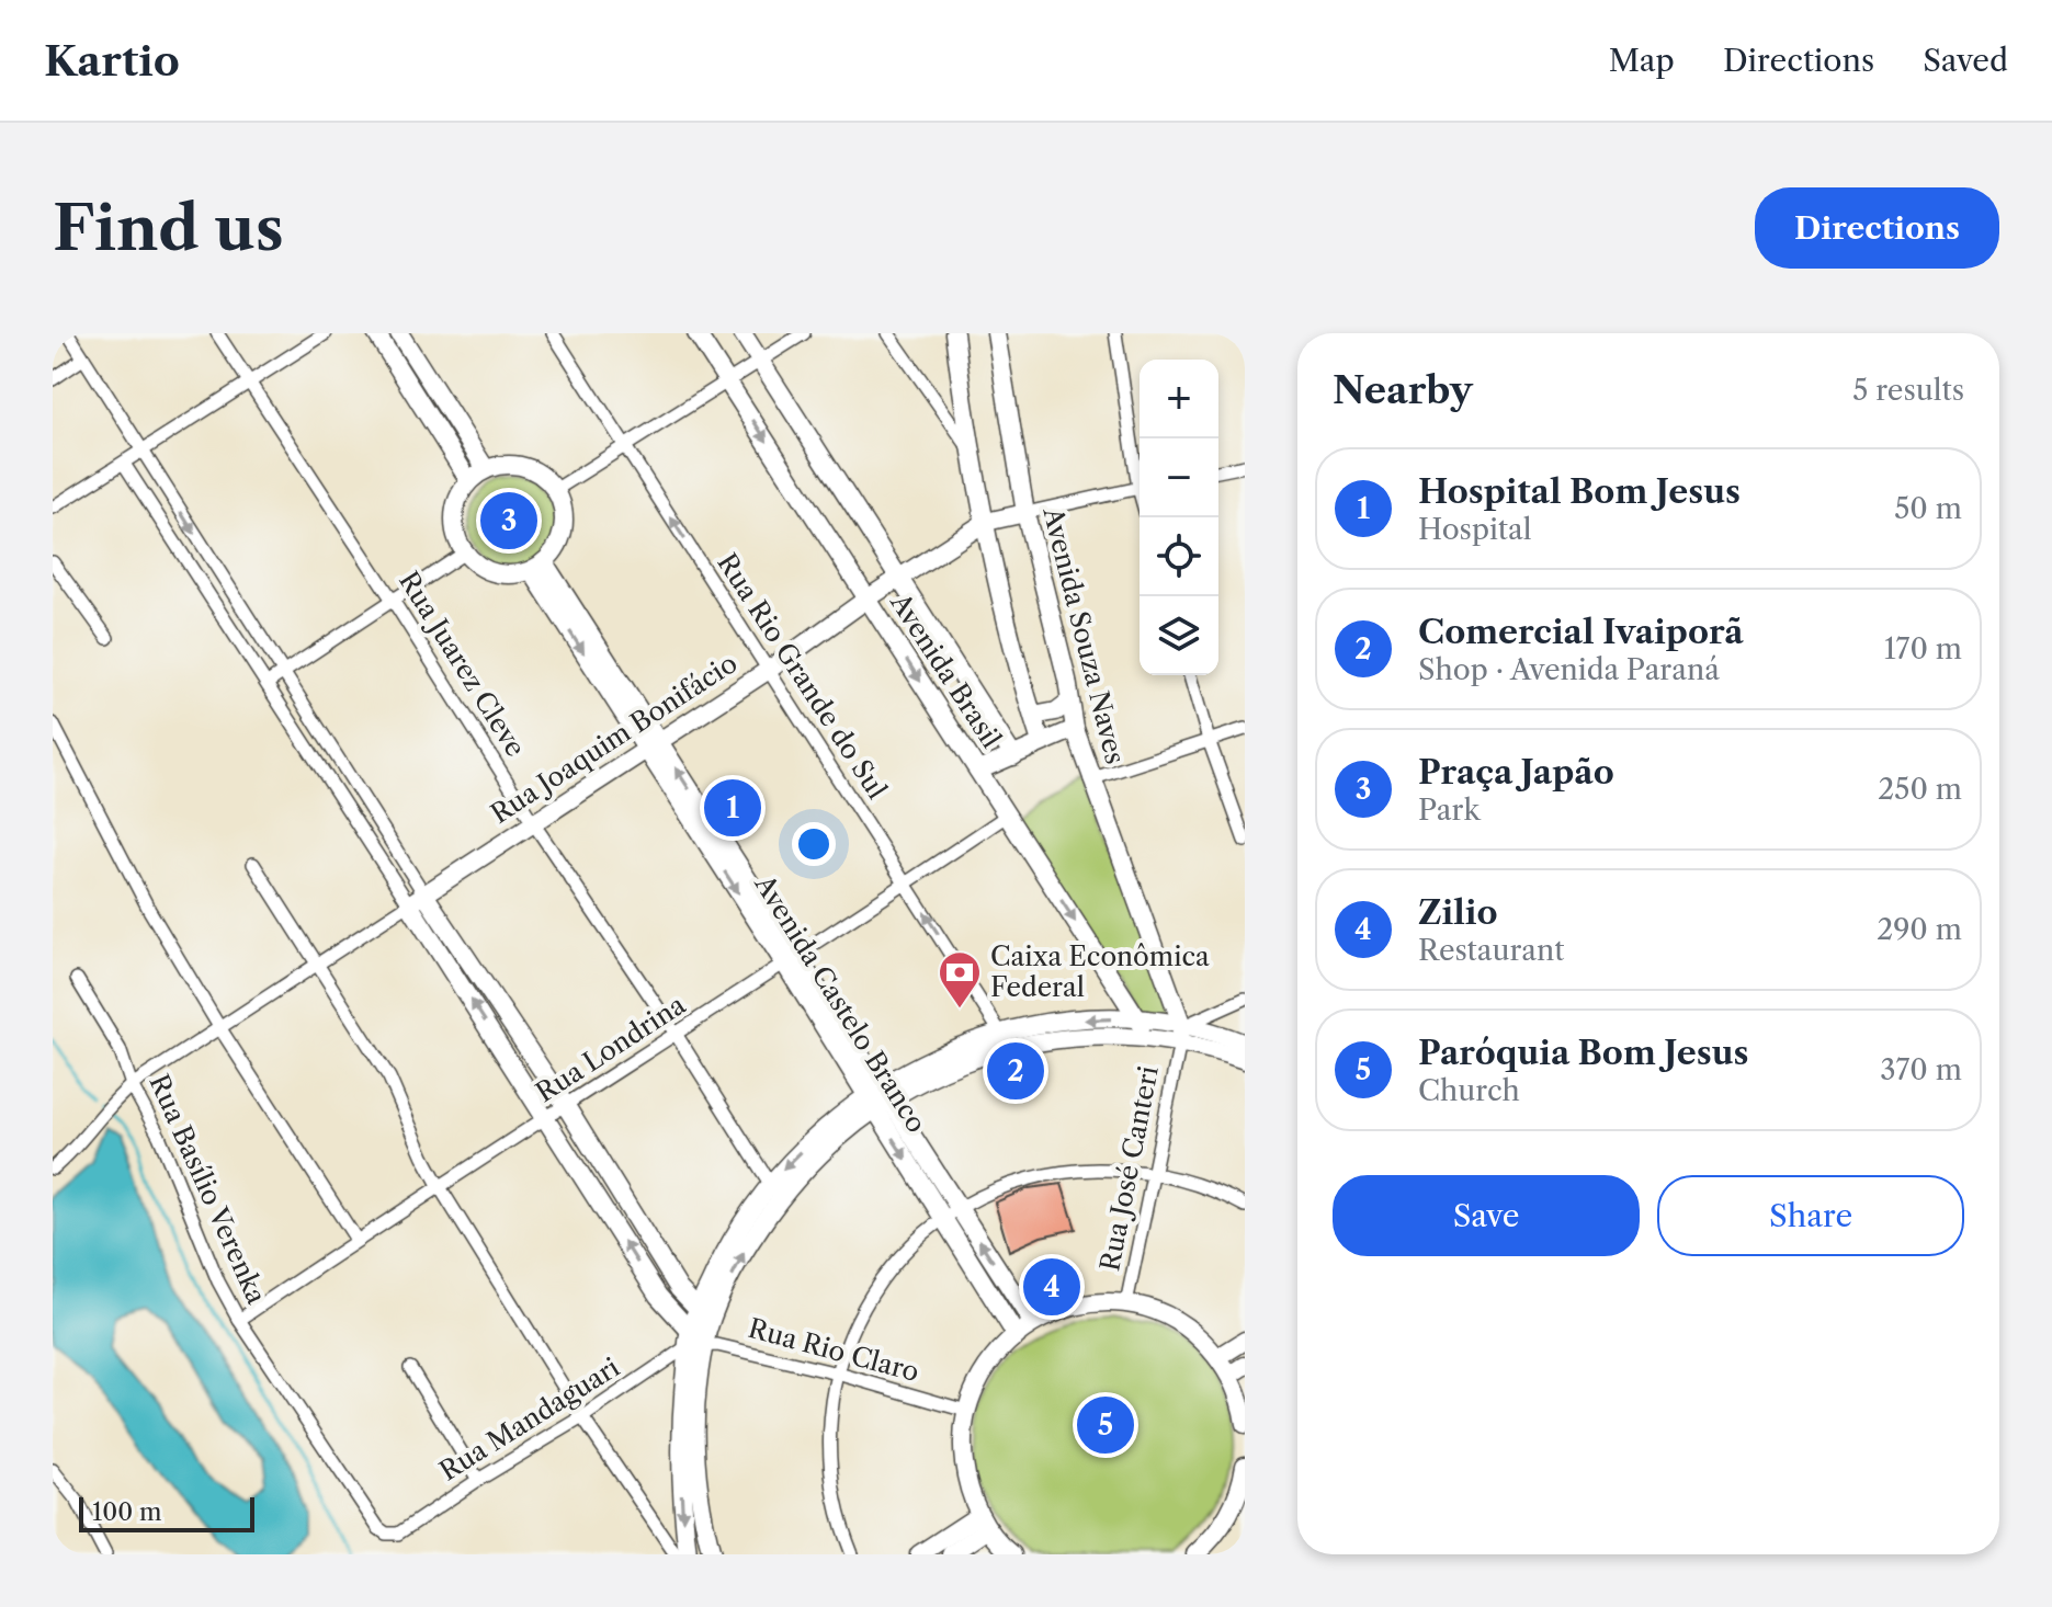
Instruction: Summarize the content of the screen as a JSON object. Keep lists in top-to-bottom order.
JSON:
{
  "streets": {
    "street": [
      "Avenida Souza Naves",
      "Rua Juarez Cleve",
      "Avenida Brasil",
      "Rua Rio Grande do Sul",
      "Rua Joaquim Bonifácio",
      "Avenida Castelo Branco",
      "Rua Londrina",
      "Rua José Canteri",
      "Rua Basílio Verenka",
      "Rua Rio Claro",
      "Rua Mandaguari"
    ]
  },
  "crossings": [
    ["Avenida Souza Naves", "Rua Joaquim Bonifácio"],
    ["Avenida Souza Naves", "Rua José Canteri"],
    ["Rua Juarez Cleve", "Rua Joaquim Bonifácio"],
    ["Rua Juarez Cleve", "Rua Londrina"],
    ["Avenida Brasil", "Rua Joaquim Bonifácio"],
    ["Avenida Brasil", "Rua Londrina"],
    ["Rua Rio Grande do Sul", "Rua Joaquim Bonifácio"],
    ["Rua Rio Grande do Sul", "Rua Londrina"],
    ["Rua Joaquim Bonifácio", "Avenida Castelo Branco"],
    ["Rua Joaquim Bonifácio", "Rua Basílio Verenka"],
    ["Avenida Castelo Branco", "Rua Londrina"],
    ["Rua Londrina", "Rua Basílio Verenka"],
    ["Rua Basílio Verenka", "Rua Mandaguari"],
    ["Rua Rio Claro", "Rua Mandaguari"]
  ],
  "one_way": ["Rua Rio Grande do Sul"],
  "places": {
    "bank": ["Caixa Econômica Federal"]
  },
  "scale_bar": "100 m",
  "page": {
    "header": "Kartio",
    "nav": ["Map", "Directions", "Saved"],
    "buttons": [
      "Directions",
      ["Save", "Share"]
    ],
    "title": "Find us",
    "heading": ["Nearby", "5 results"],
    "map_buttons": ["+", "−"],
    "list": [
      {
        "mark": "1",
        "name": "Hospital Bom Jesus",
        "note": "Hospital",
        "value": "50 m"
      },
      {
        "mark": "2",
        "name": "Comercial Ivaiporã",
        "note": "Shop · Avenida Paraná",
        "value": "170 m"
      },
      {
        "mark": "3",
        "name": "Praça Japão",
        "note": "Park",
        "value": "250 m"
      },
      {
        "mark": "4",
        "name": "Zilio",
        "note": "Restaurant",
        "value": "290 m"
      },
      {
        "mark": "5",
        "name": "Paróquia Bom Jesus",
        "note": "Church",
        "value": "370 m"
      }
    ],
    "pins": [
      "3",
      "1",
      "2",
      "4",
      "5"
    ],
    "scale": "100 m"
  }
}
